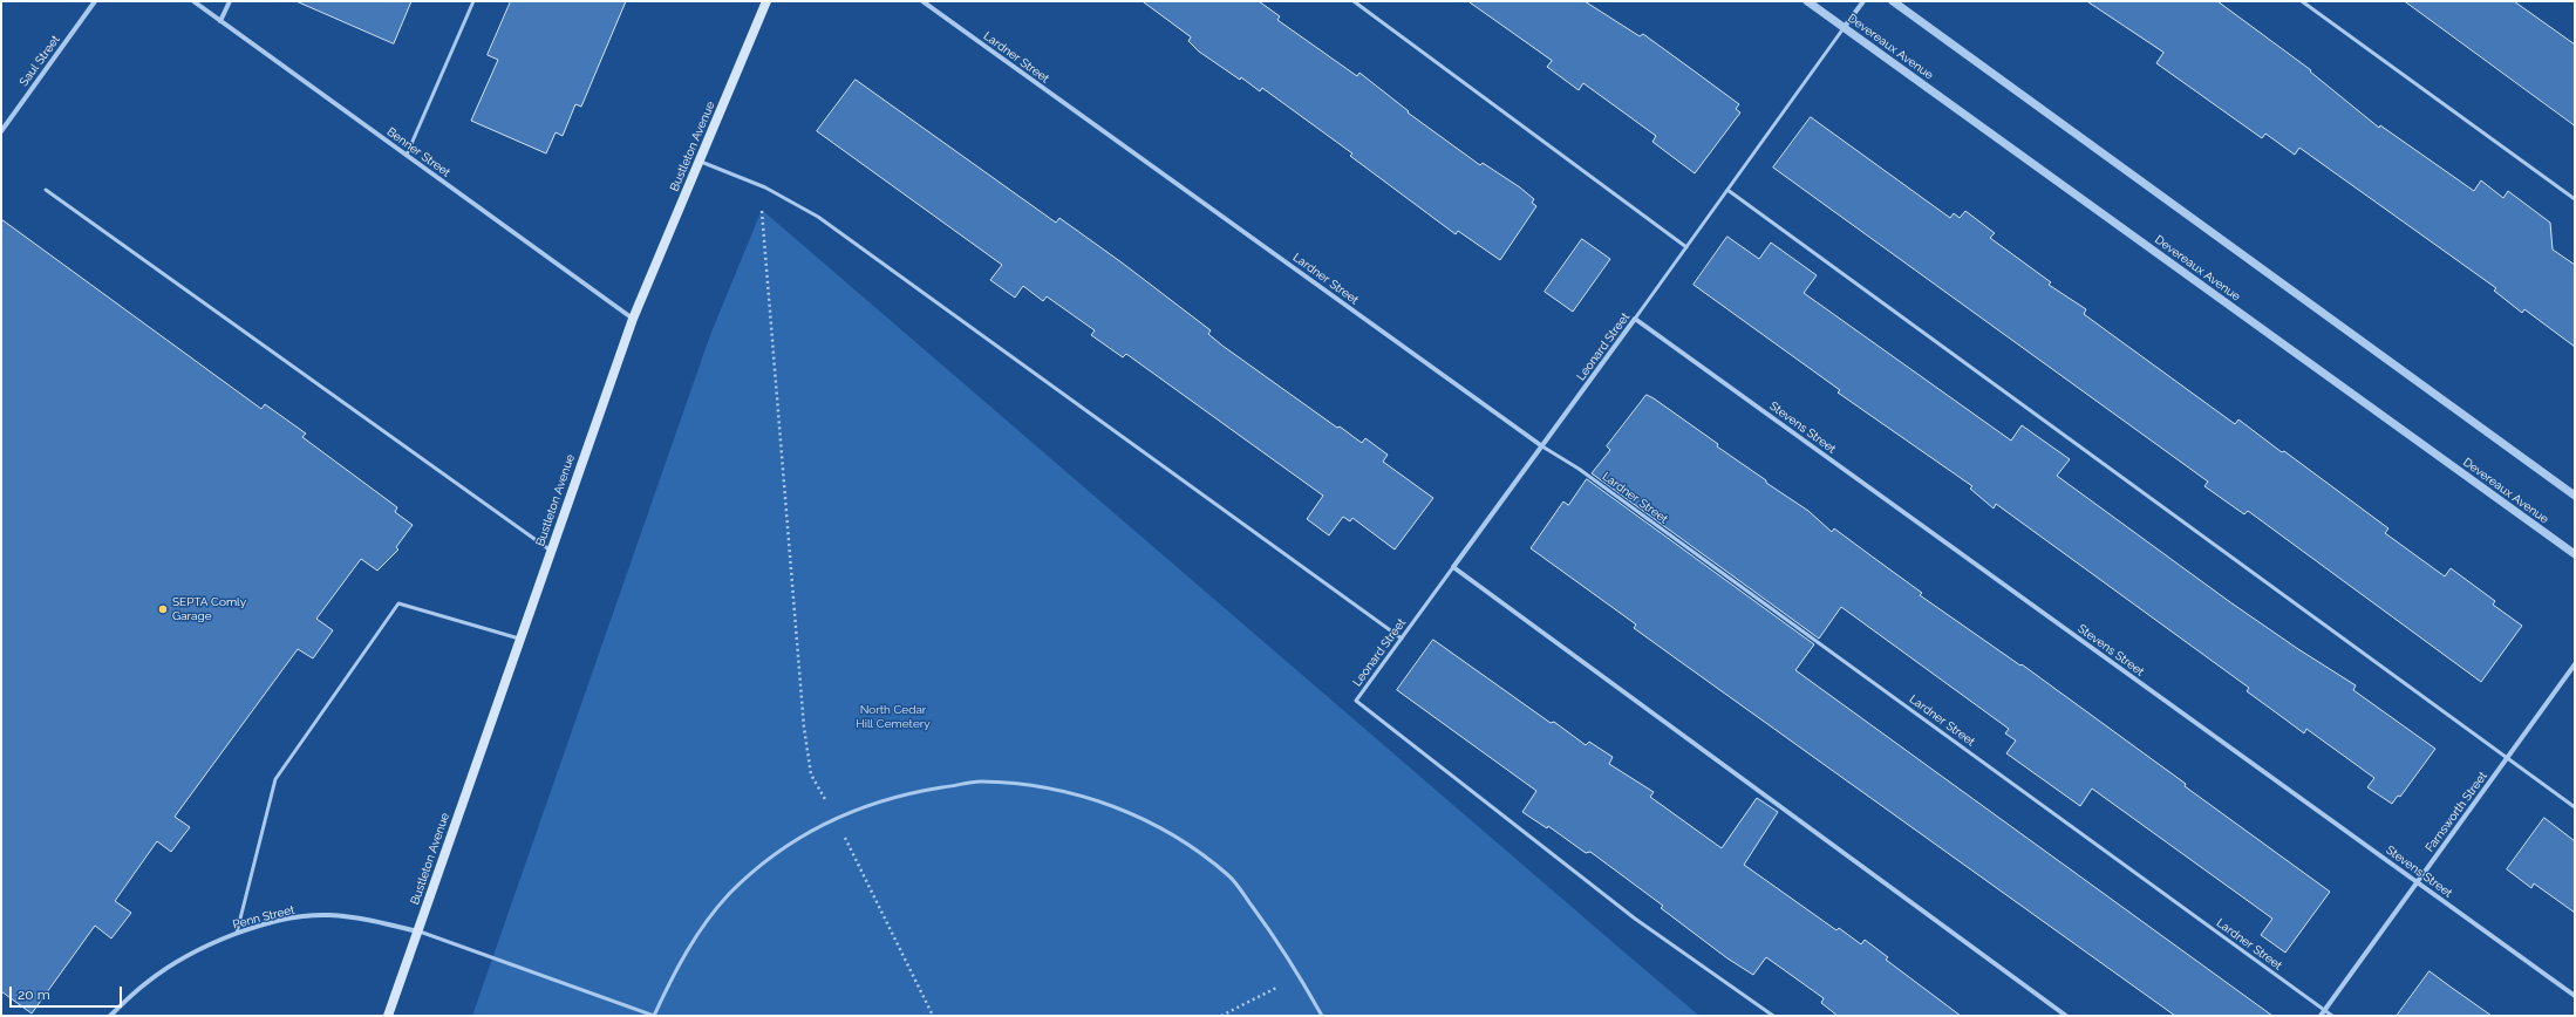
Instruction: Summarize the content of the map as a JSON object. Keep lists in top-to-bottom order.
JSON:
{
  "streets": {
    "main road": ["Bustleton Avenue"],
    "street": [
      "Devereaux Avenue",
      "Lardner Street",
      "Saul Street",
      "Benner Street",
      "Leonard Street",
      "Stevens Street",
      "Farnsworth Street",
      "Penn Street"
    ]
  },
  "crossings": [
    ["Devereaux Avenue", "Leonard Street"],
    ["Lardner Street", "Leonard Street"],
    ["Lardner Street", "Farnsworth Street"],
    ["Bustleton Avenue", "Benner Street"],
    ["Bustleton Avenue", "Penn Street"],
    ["Leonard Street", "Stevens Street"],
    ["Stevens Street", "Farnsworth Street"]
  ],
  "parks": ["North Cedar Hill Cemetery"],
  "places": ["SEPTA Comly Garage"],
  "scale_bar": "20 m"
}
